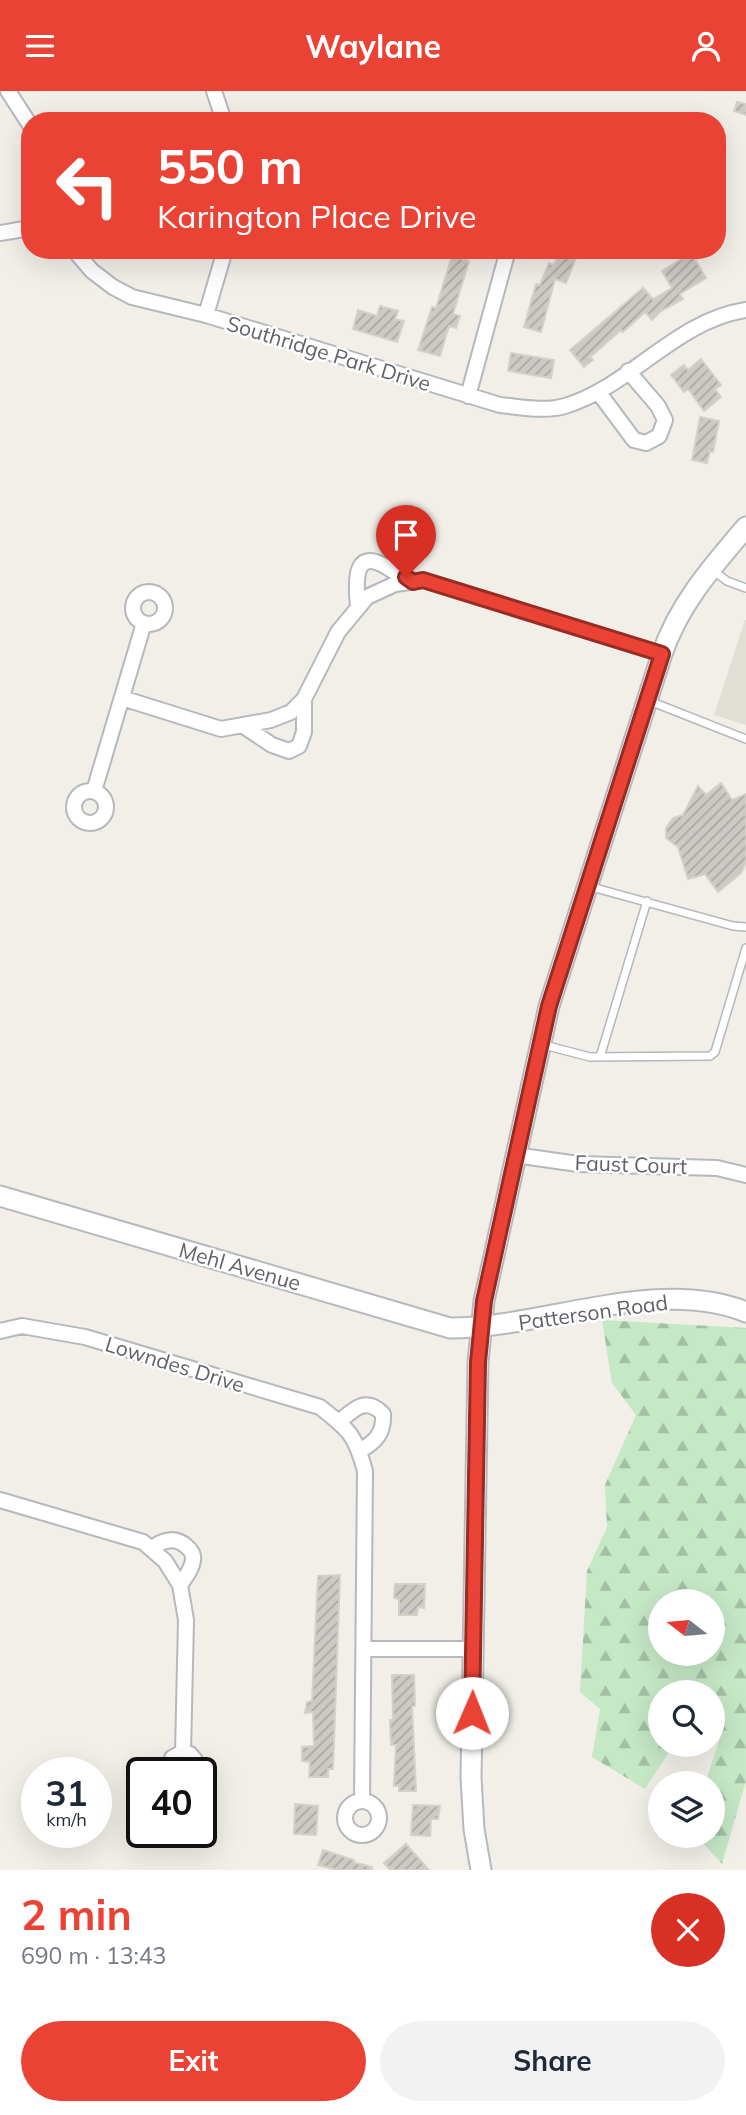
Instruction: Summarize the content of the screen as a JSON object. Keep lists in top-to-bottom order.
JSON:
{
  "streets": {
    "street": [
      "Southridge Park Drive",
      "Faust Court",
      "Mehl Avenue",
      "Patterson Road",
      "Lowndes Drive"
    ]
  },
  "crossings": [
    ["Mehl Avenue", "Patterson Road"]
  ],
  "north": "left",
  "page": {
    "header": "Waylane",
    "turn": ["550 m", "Karington Place Drive"],
    "speed": "31 km/h",
    "limit": "40",
    "heading": ["2 min", "690 m · 13:43"],
    "buttons": ["Exit", "Share"]
  }
}
